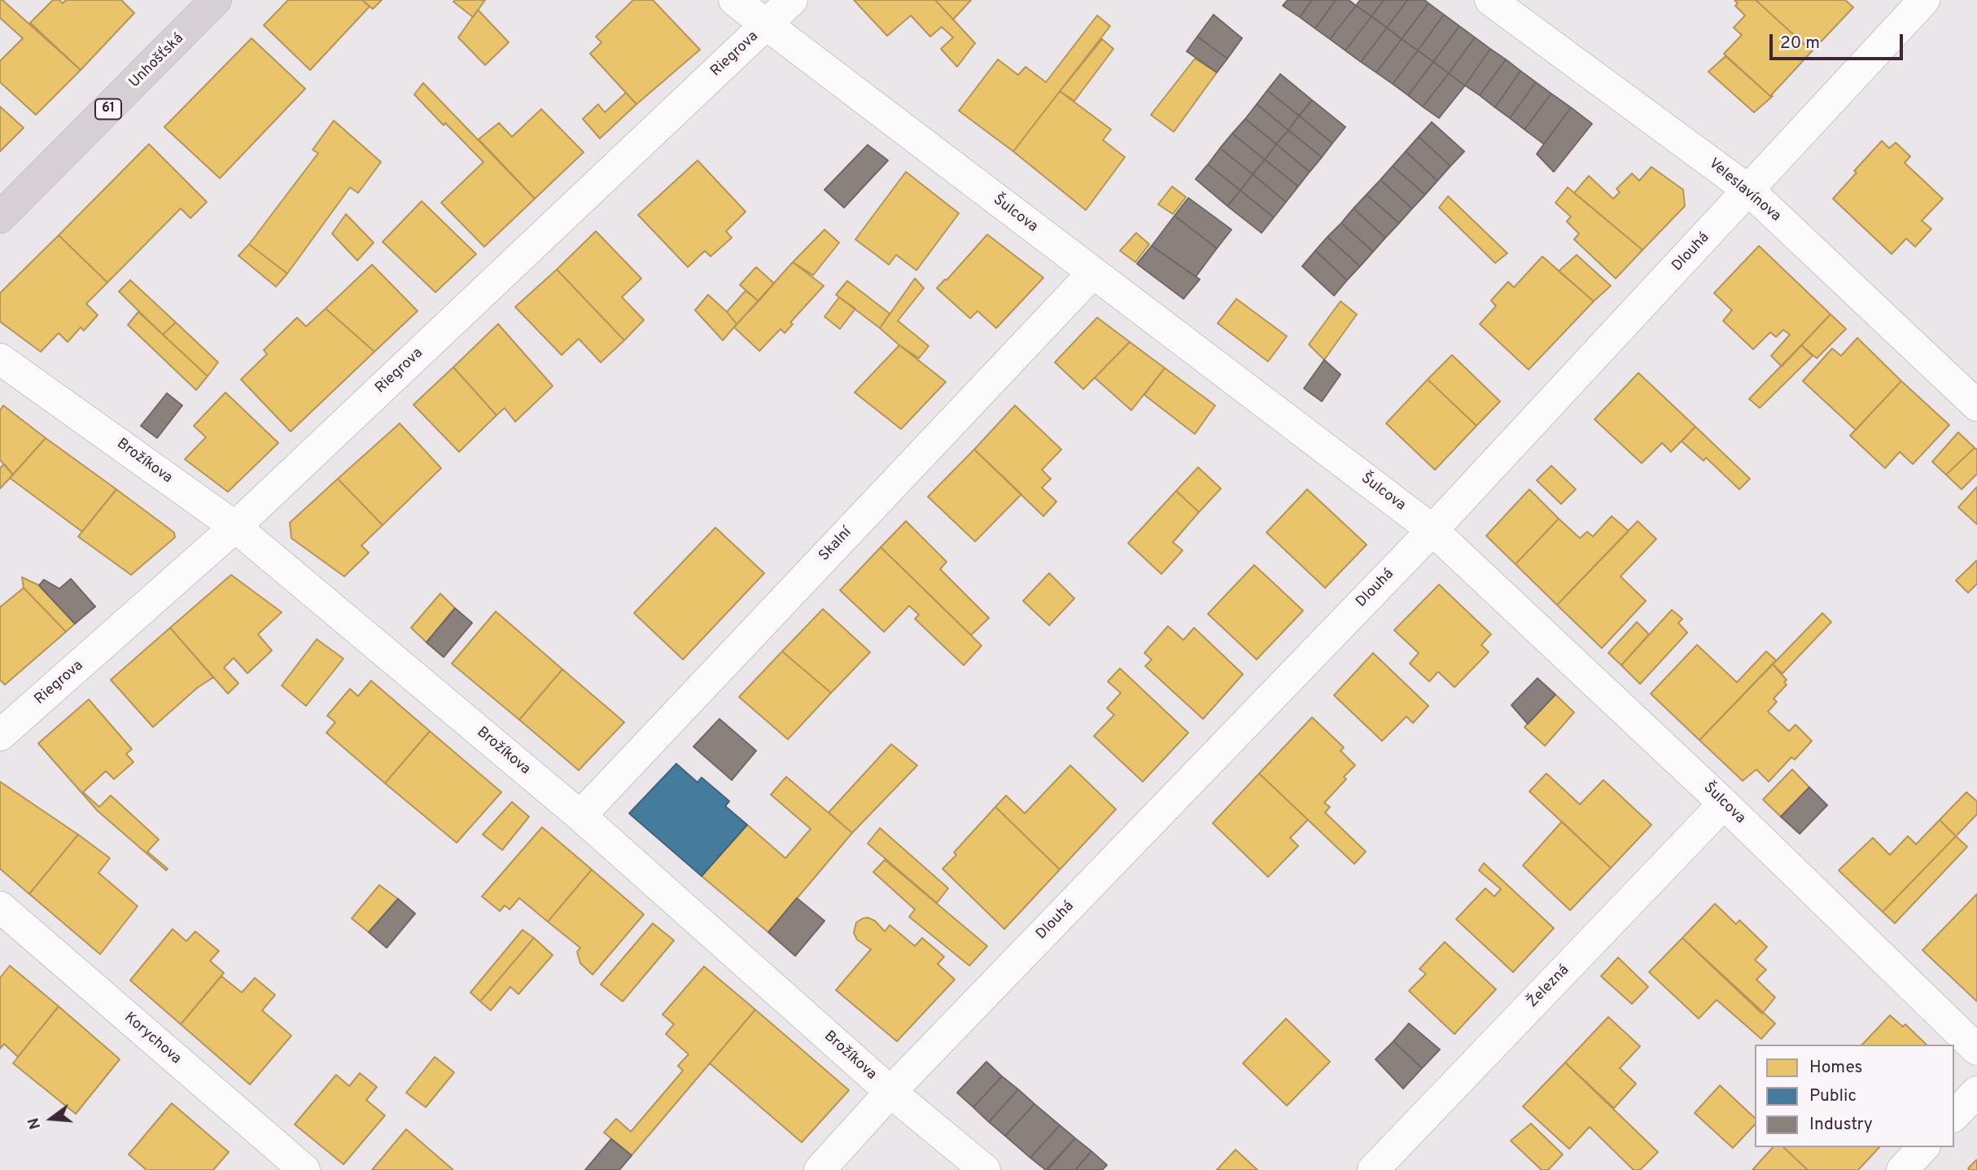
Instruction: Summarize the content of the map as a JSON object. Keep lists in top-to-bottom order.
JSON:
{
  "streets": {
    "main road": ["Unhošťská", "61"],
    "street": [
      "Riegrova",
      "Veleslavínova",
      "Šulcova",
      "Dlouhá",
      "Brožíkova",
      "Skalní",
      "Železná",
      "Korychova"
    ]
  },
  "crossings": [
    ["Riegrova", "Šulcova"],
    ["Riegrova", "Brožíkova"],
    ["Veleslavínova", "Dlouhá"],
    ["Šulcova", "Dlouhá"],
    ["Šulcova", "Skalní"],
    ["Šulcova", "Železná"],
    ["Dlouhá", "Brožíkova"],
    ["Brožíkova", "Skalní"]
  ],
  "legend": ["Homes", "Public", "Industry"],
  "scale_bar": "20 m",
  "north": "left"
}
